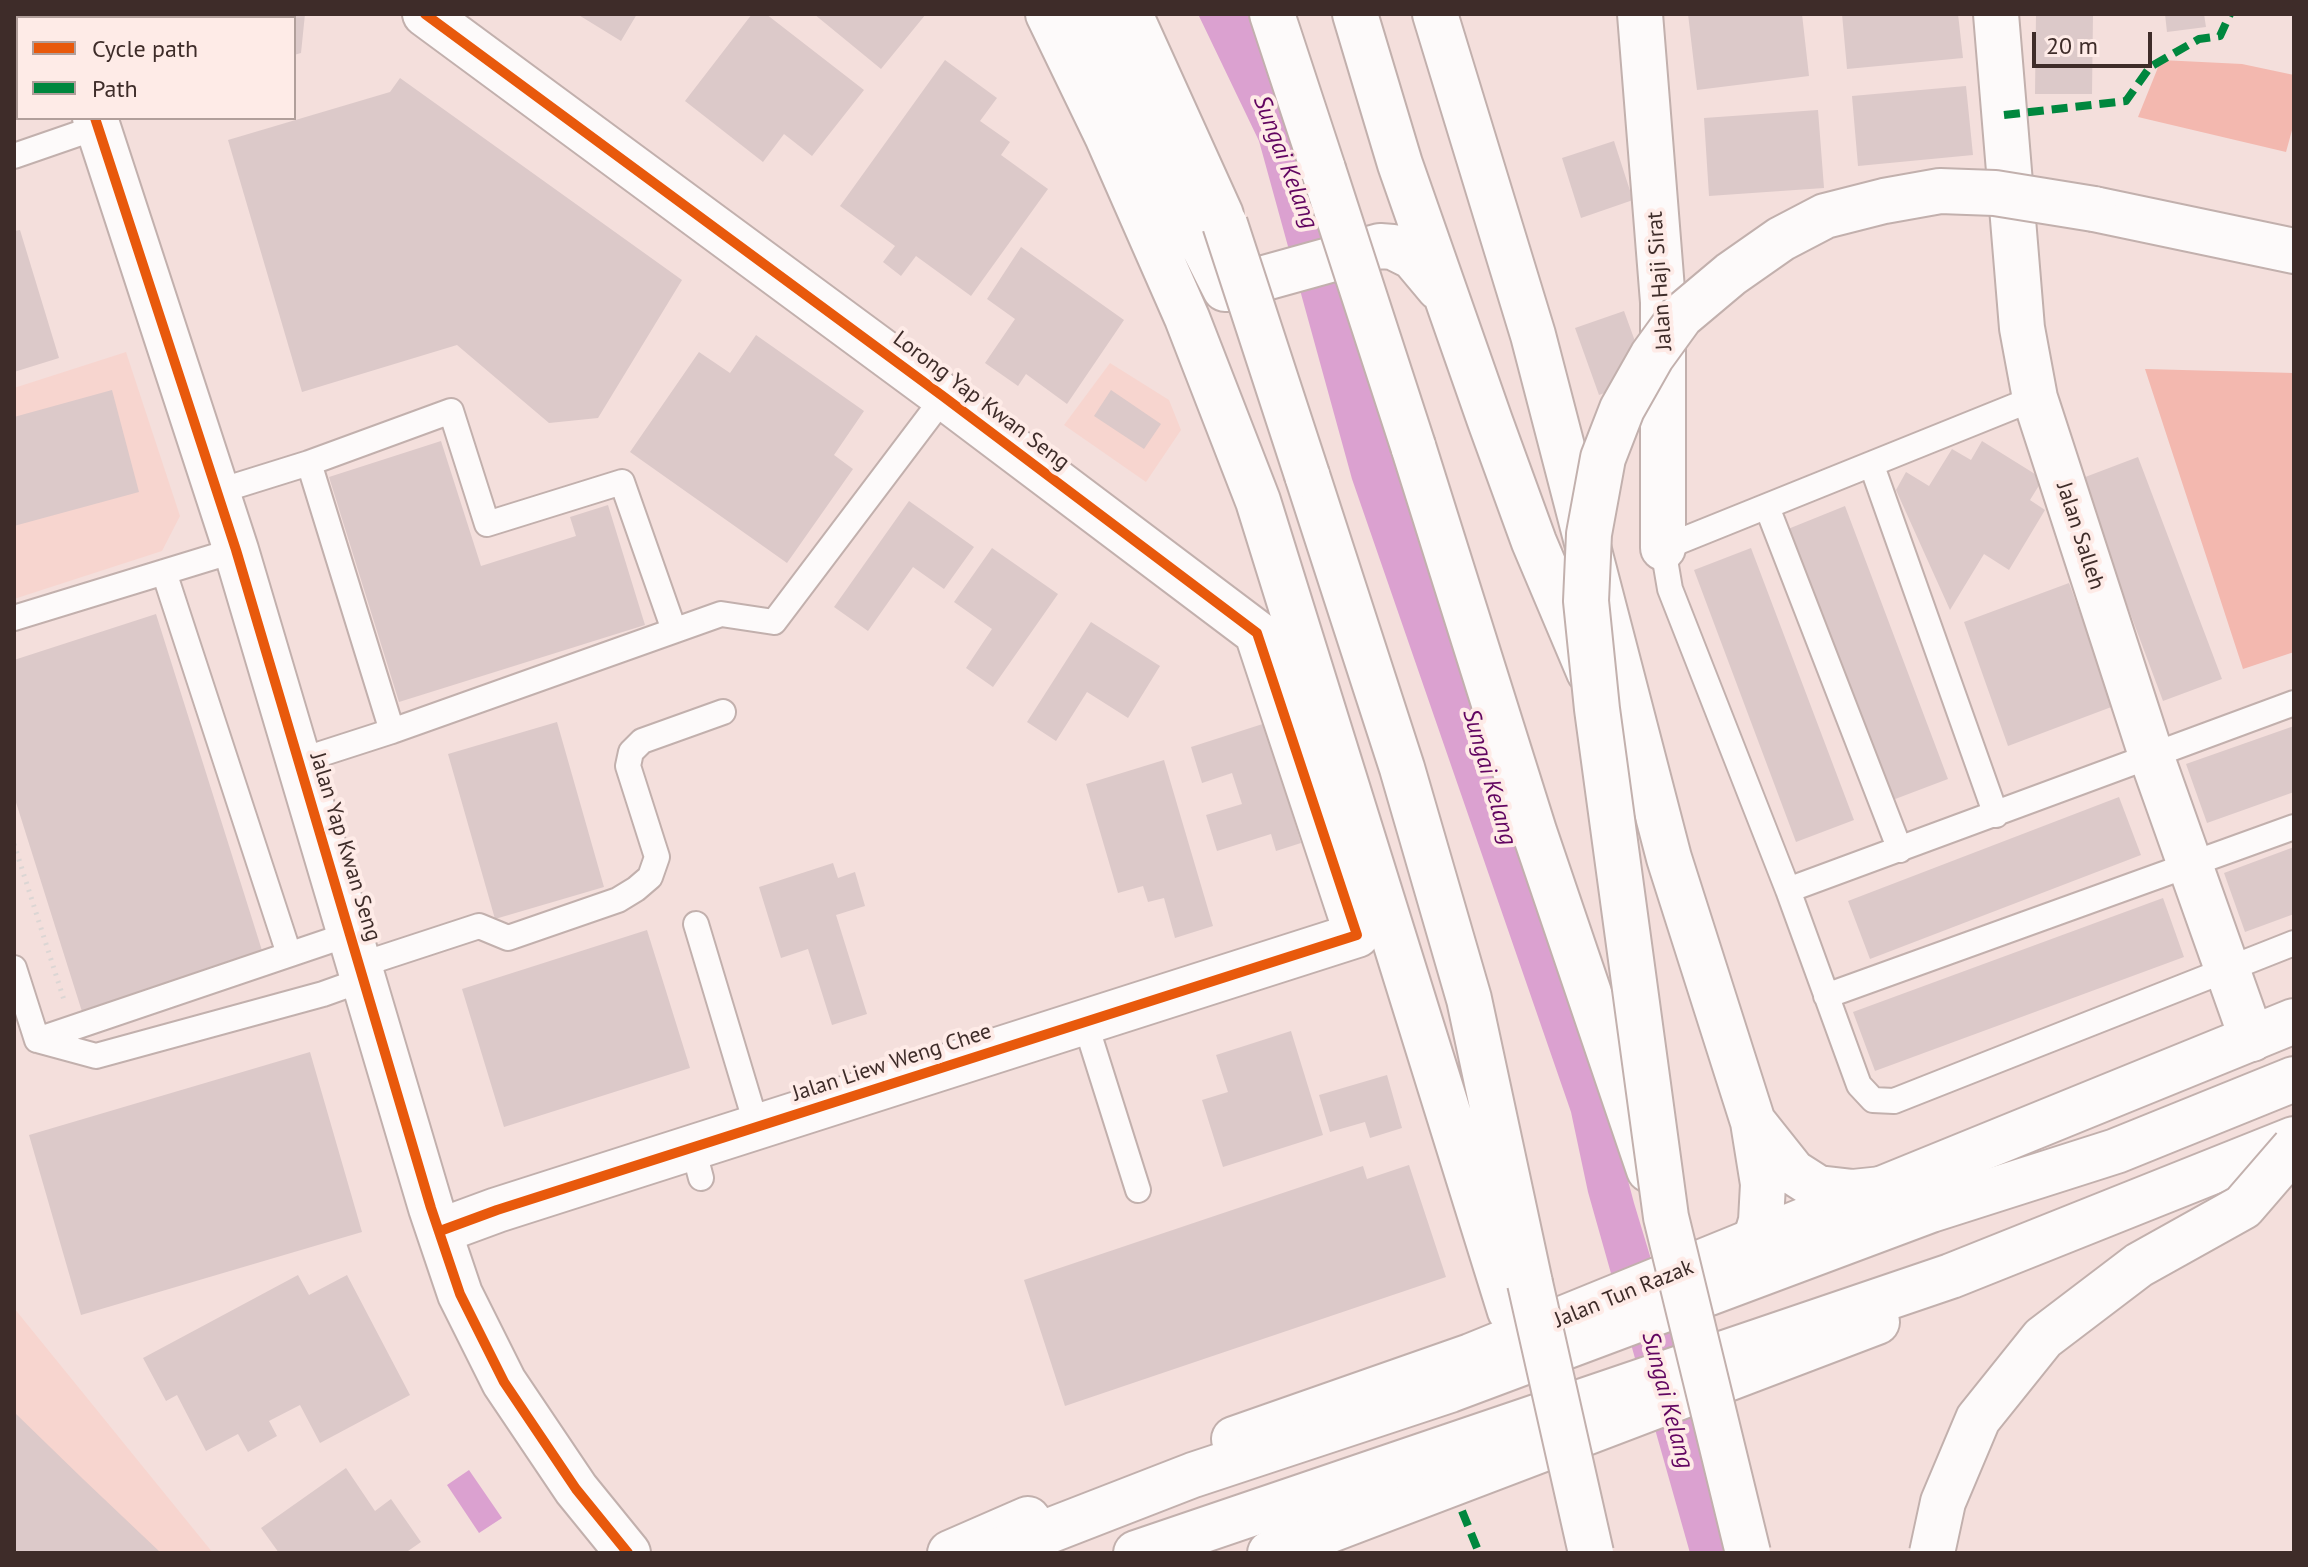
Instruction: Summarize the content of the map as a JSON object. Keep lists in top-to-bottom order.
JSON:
{
  "streets": {
    "main road": [
      "Jalan Haji Sirat",
      "Lorong Yap Kwan Seng",
      "Jalan Salleh",
      "Jalan Yap Kwan Seng",
      "Jalan Liew Weng Chee",
      "Jalan Tun Razak"
    ]
  },
  "crossings": [
    ["Lorong Yap Kwan Seng", "Jalan Liew Weng Chee"],
    ["Jalan Salleh", "Jalan Tun Razak"],
    ["Jalan Yap Kwan Seng", "Jalan Liew Weng Chee"]
  ],
  "water": ["Sungai Kelang"],
  "legend": ["Cycle path", "Path"],
  "scale_bar": "20 m"
}
